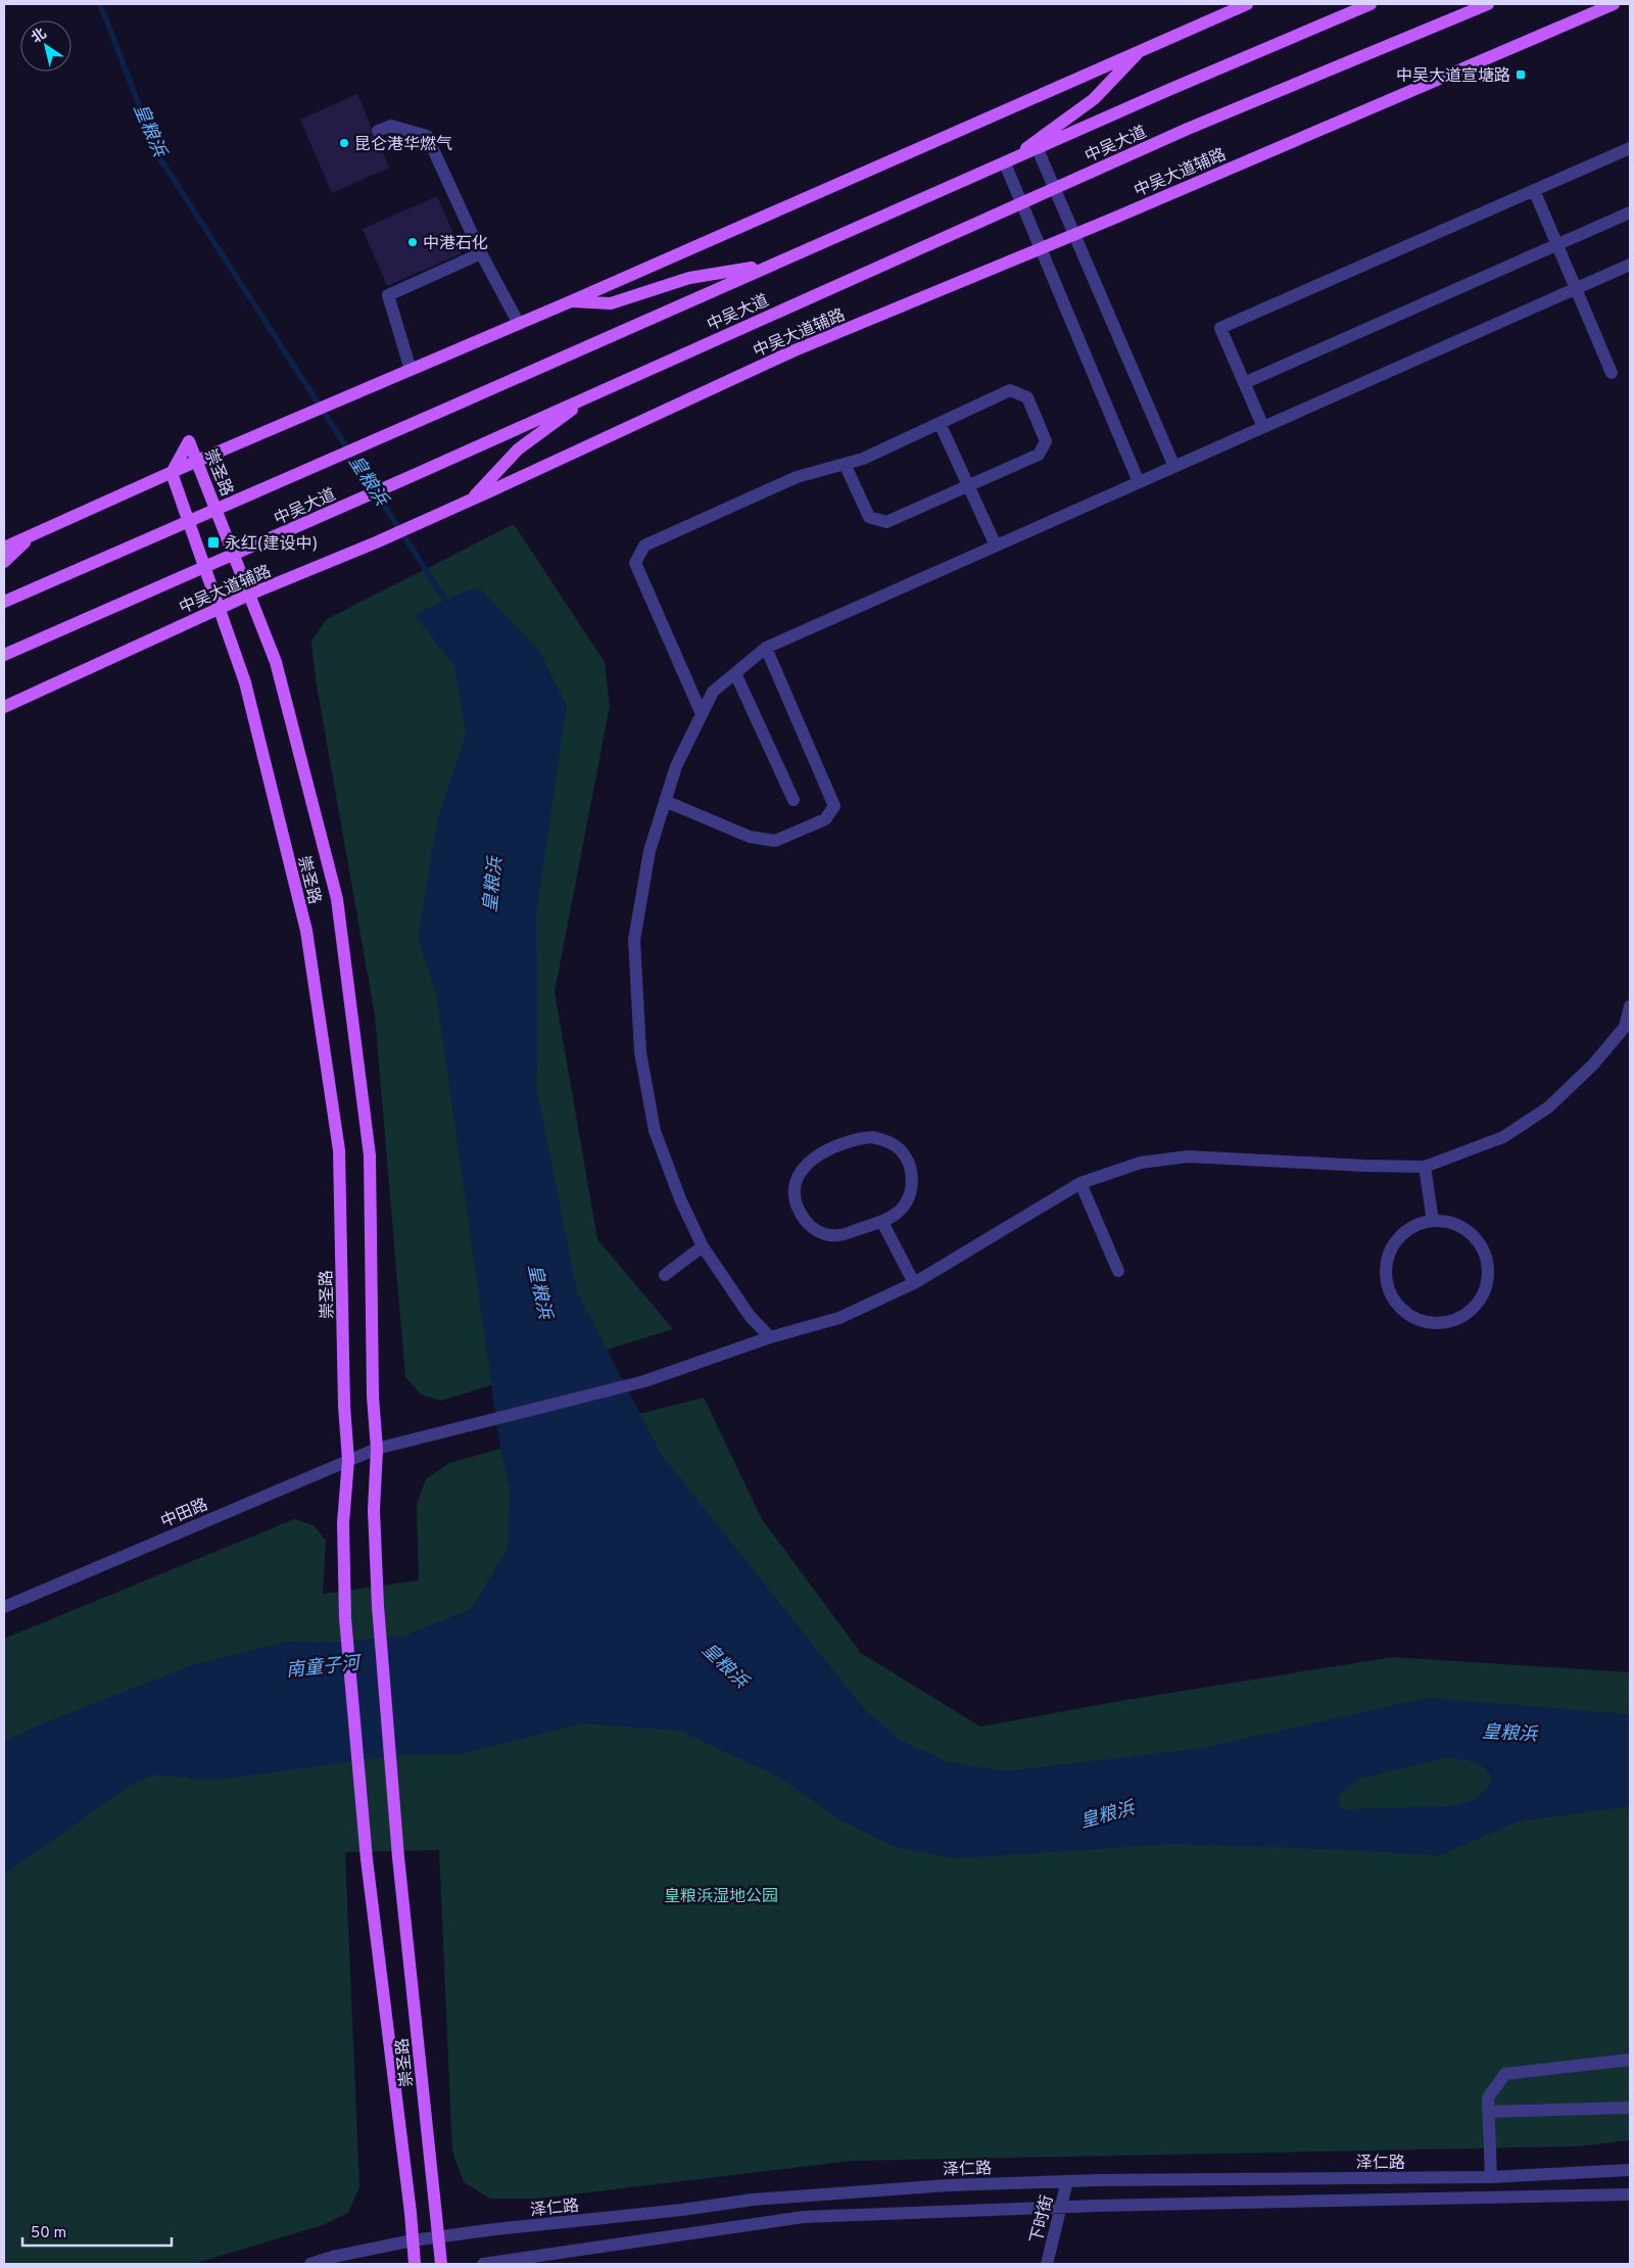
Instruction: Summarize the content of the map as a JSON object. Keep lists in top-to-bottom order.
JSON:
{
  "streets": {
    "main road": ["中吴大道", "中吴大道辅路", "崇圣路"],
    "street": ["中田路", "泽仁路", "下时街"]
  },
  "crossings": [
    ["中吴大道", "崇圣路"],
    ["中吴大道辅路", "崇圣路"],
    ["崇圣路", "中田路"],
    ["崇圣路", "泽仁路"],
    ["泽仁路", "下时街"]
  ],
  "water": ["皇粮浜", "南童子河"],
  "parks": ["皇粮浜湿地公园"],
  "places": {
    "transit": ["中吴大道宣塘路", "永红(建设中)"],
    "other": ["昆仑港华燃气", "中港石化"]
  },
  "scale_bar": "50 m",
  "north": "top left"
}
